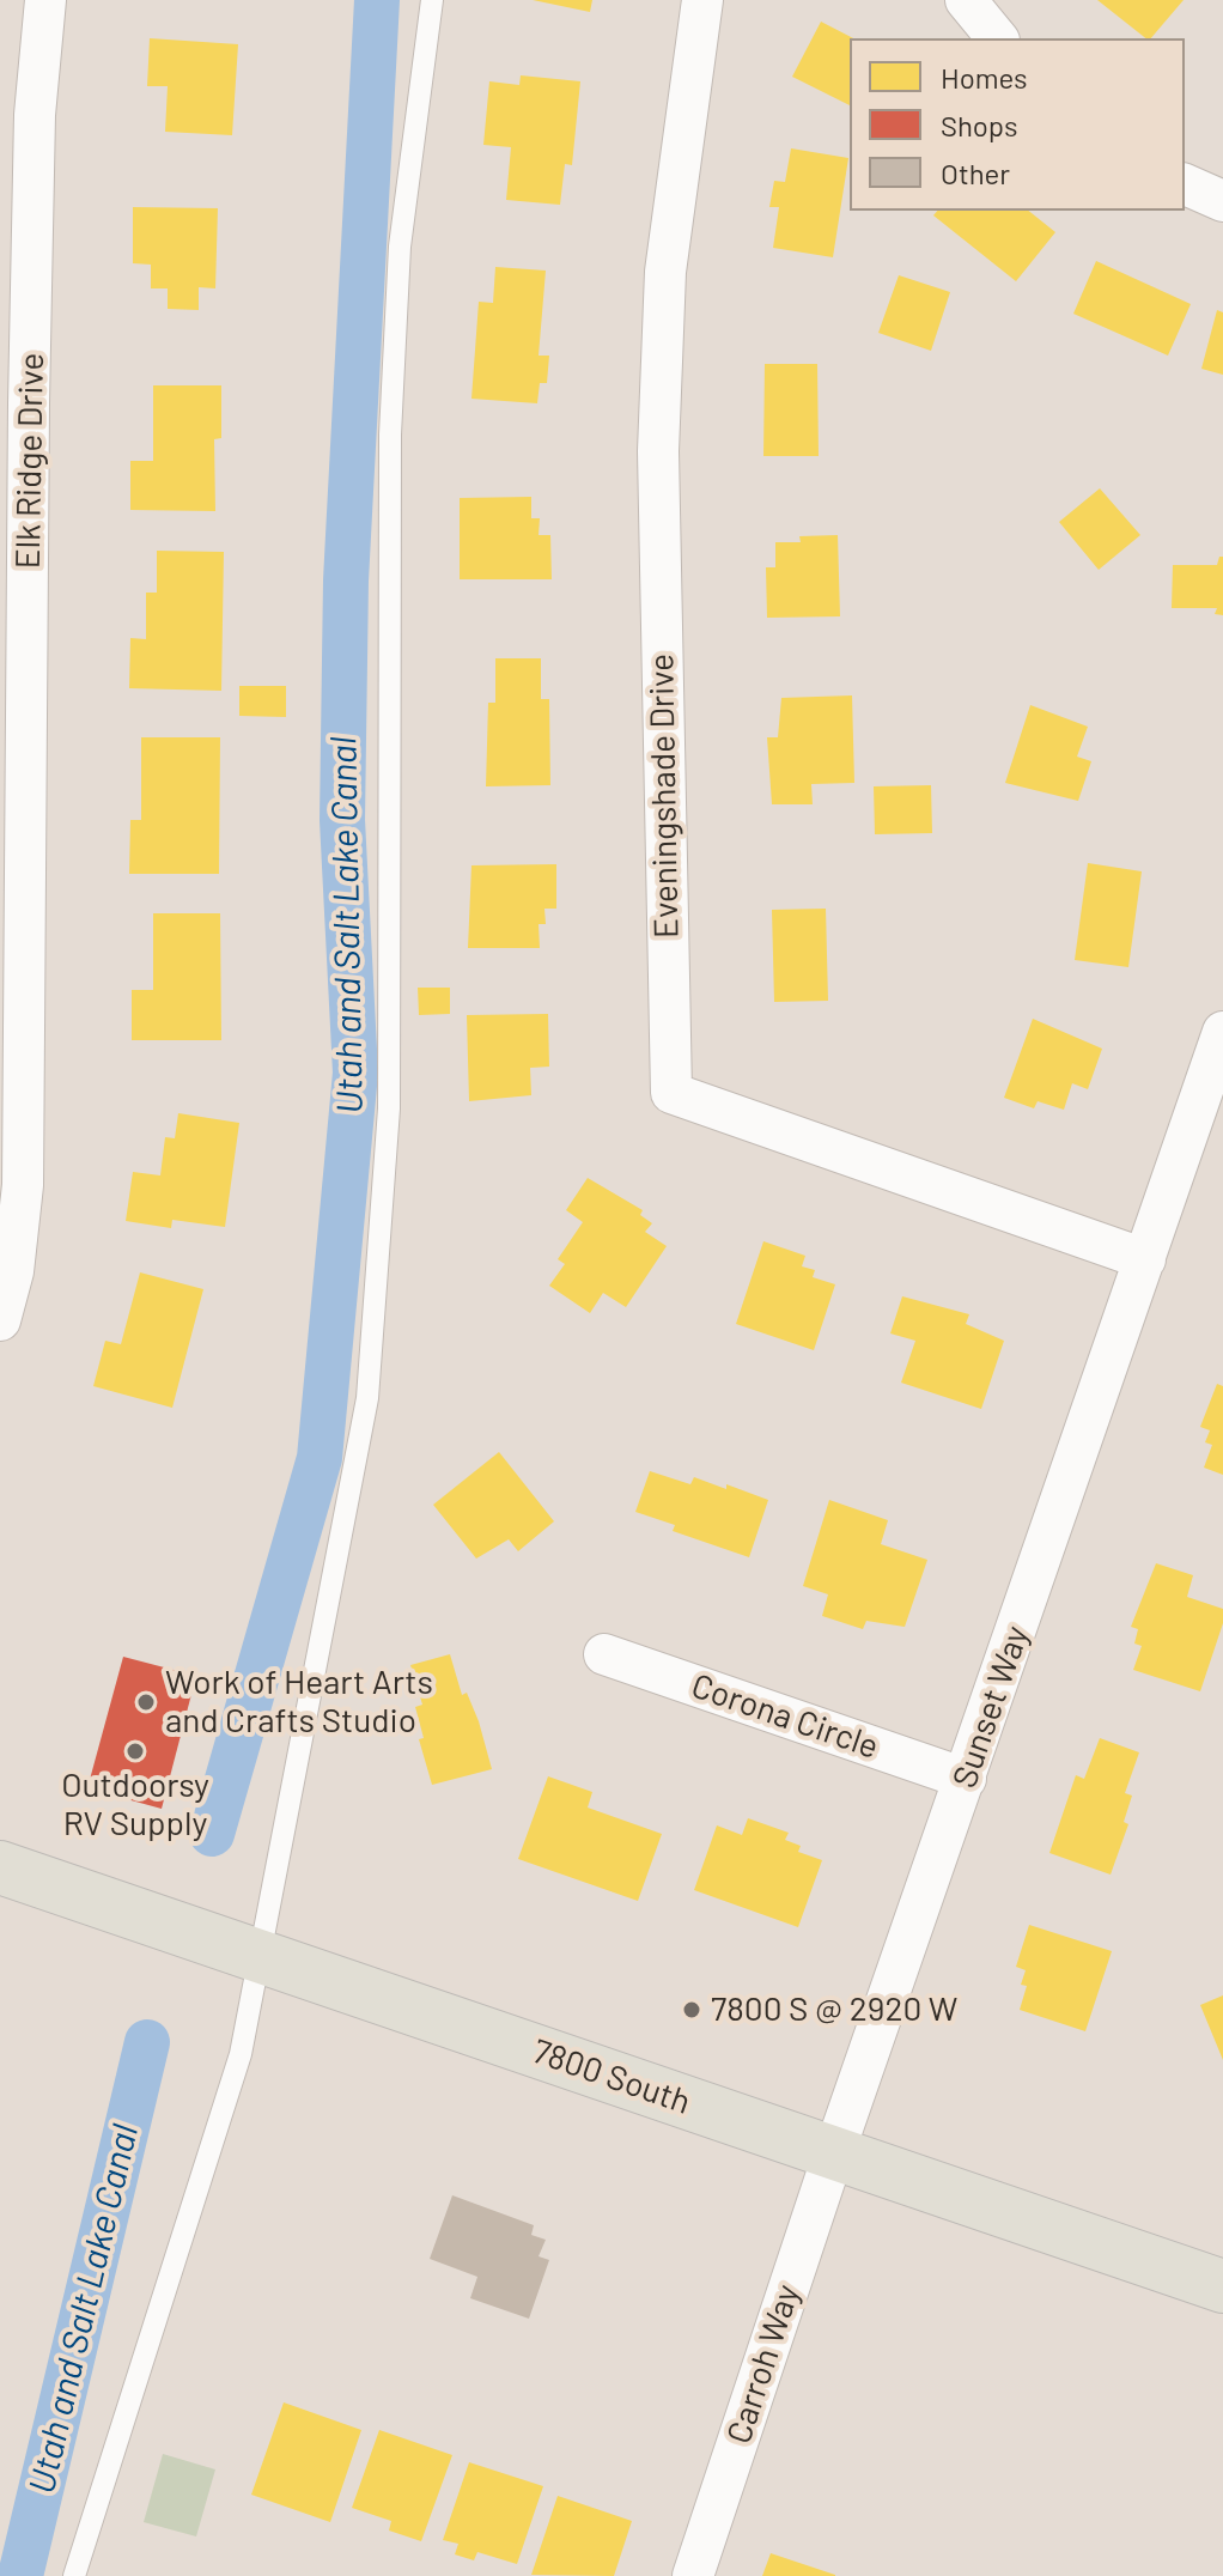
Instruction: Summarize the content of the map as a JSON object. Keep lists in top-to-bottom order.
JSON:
{
  "streets": {
    "main road": ["7800 South"],
    "street": [
      "Elk Ridge Drive",
      "Eveningshade Drive",
      "Sunset Way",
      "Corona Circle",
      "Carroh Way"
    ]
  },
  "crossings": [
    ["Eveningshade Drive", "Sunset Way"],
    ["Sunset Way", "Corona Circle"],
    ["Sunset Way", "7800 South"],
    ["Sunset Way", "Carroh Way"],
    ["7800 South", "Carroh Way"]
  ],
  "water": ["Utah and Salt Lake Canal"],
  "places": ["Work of Heart Arts and Crafts Studio", "Outdoorsy RV Supply", "7800 S @ 2920 W"],
  "legend": ["Homes", "Shops", "Other"]
}
